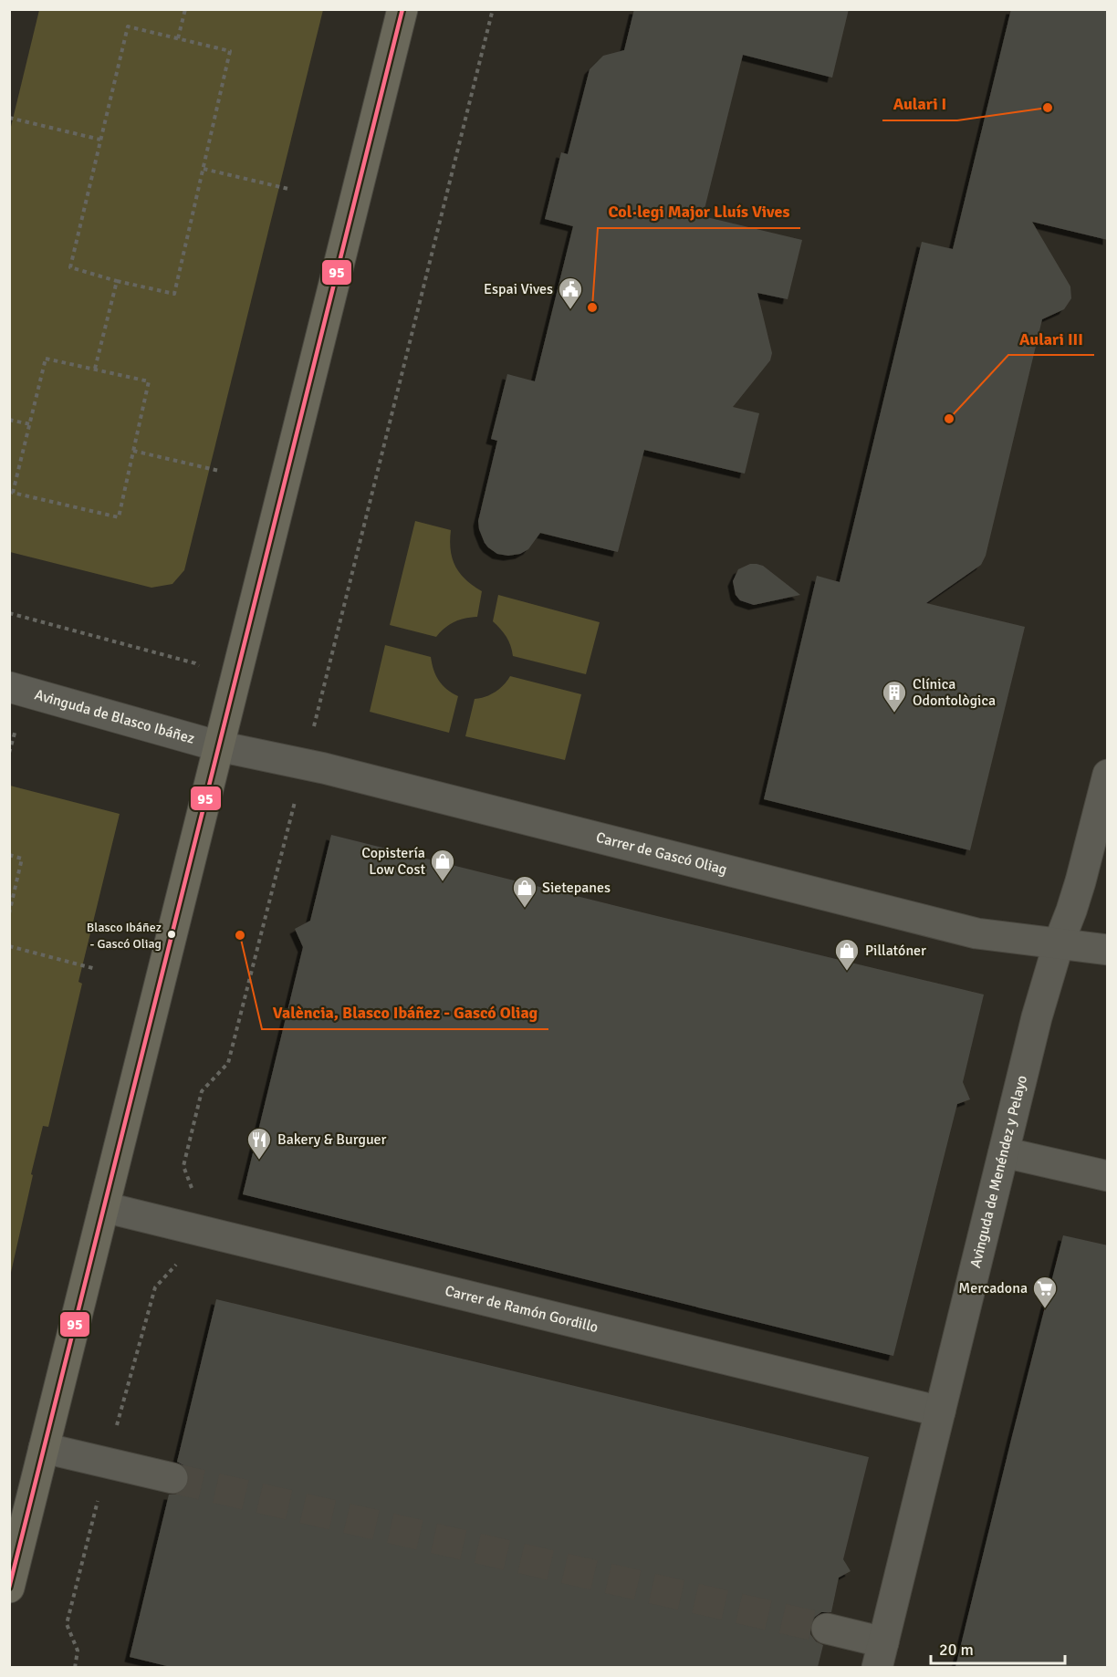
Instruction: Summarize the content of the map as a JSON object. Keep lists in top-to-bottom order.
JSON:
{
  "streets": {
    "street": [
      "Avinguda de Blasco Ibáñez",
      "Carrer de Gascó Oliag",
      "Avinguda de Menéndez y Pelayo",
      "Carrer de Ramón Gordillo"
    ]
  },
  "crossings": [
    ["Avinguda de Blasco Ibáñez", "Carrer de Gascó Oliag"],
    ["Carrer de Gascó Oliag", "Avinguda de Menéndez y Pelayo"],
    ["Avinguda de Menéndez y Pelayo", "Carrer de Ramón Gordillo"]
  ],
  "places": {
    "other": [
      "Aulari I",
      "Col·legi Major Lluís Vives",
      "Aulari III",
      "Blasco Ibáñez - Gascó Oliag",
      "València, Blasco Ibáñez - Gascó Oliag"
    ],
    "public building": ["Espai Vives"],
    "building": ["Clínica Odontològica"],
    "shop": ["Copistería Low Cost", "Sietepanes", "Pillatóner"],
    "restaurant": ["Bakery & Burguer"],
    "supermarket": ["Mercadona"]
  },
  "lines": ["transit line 95"],
  "scale_bar": "20 m"
}
